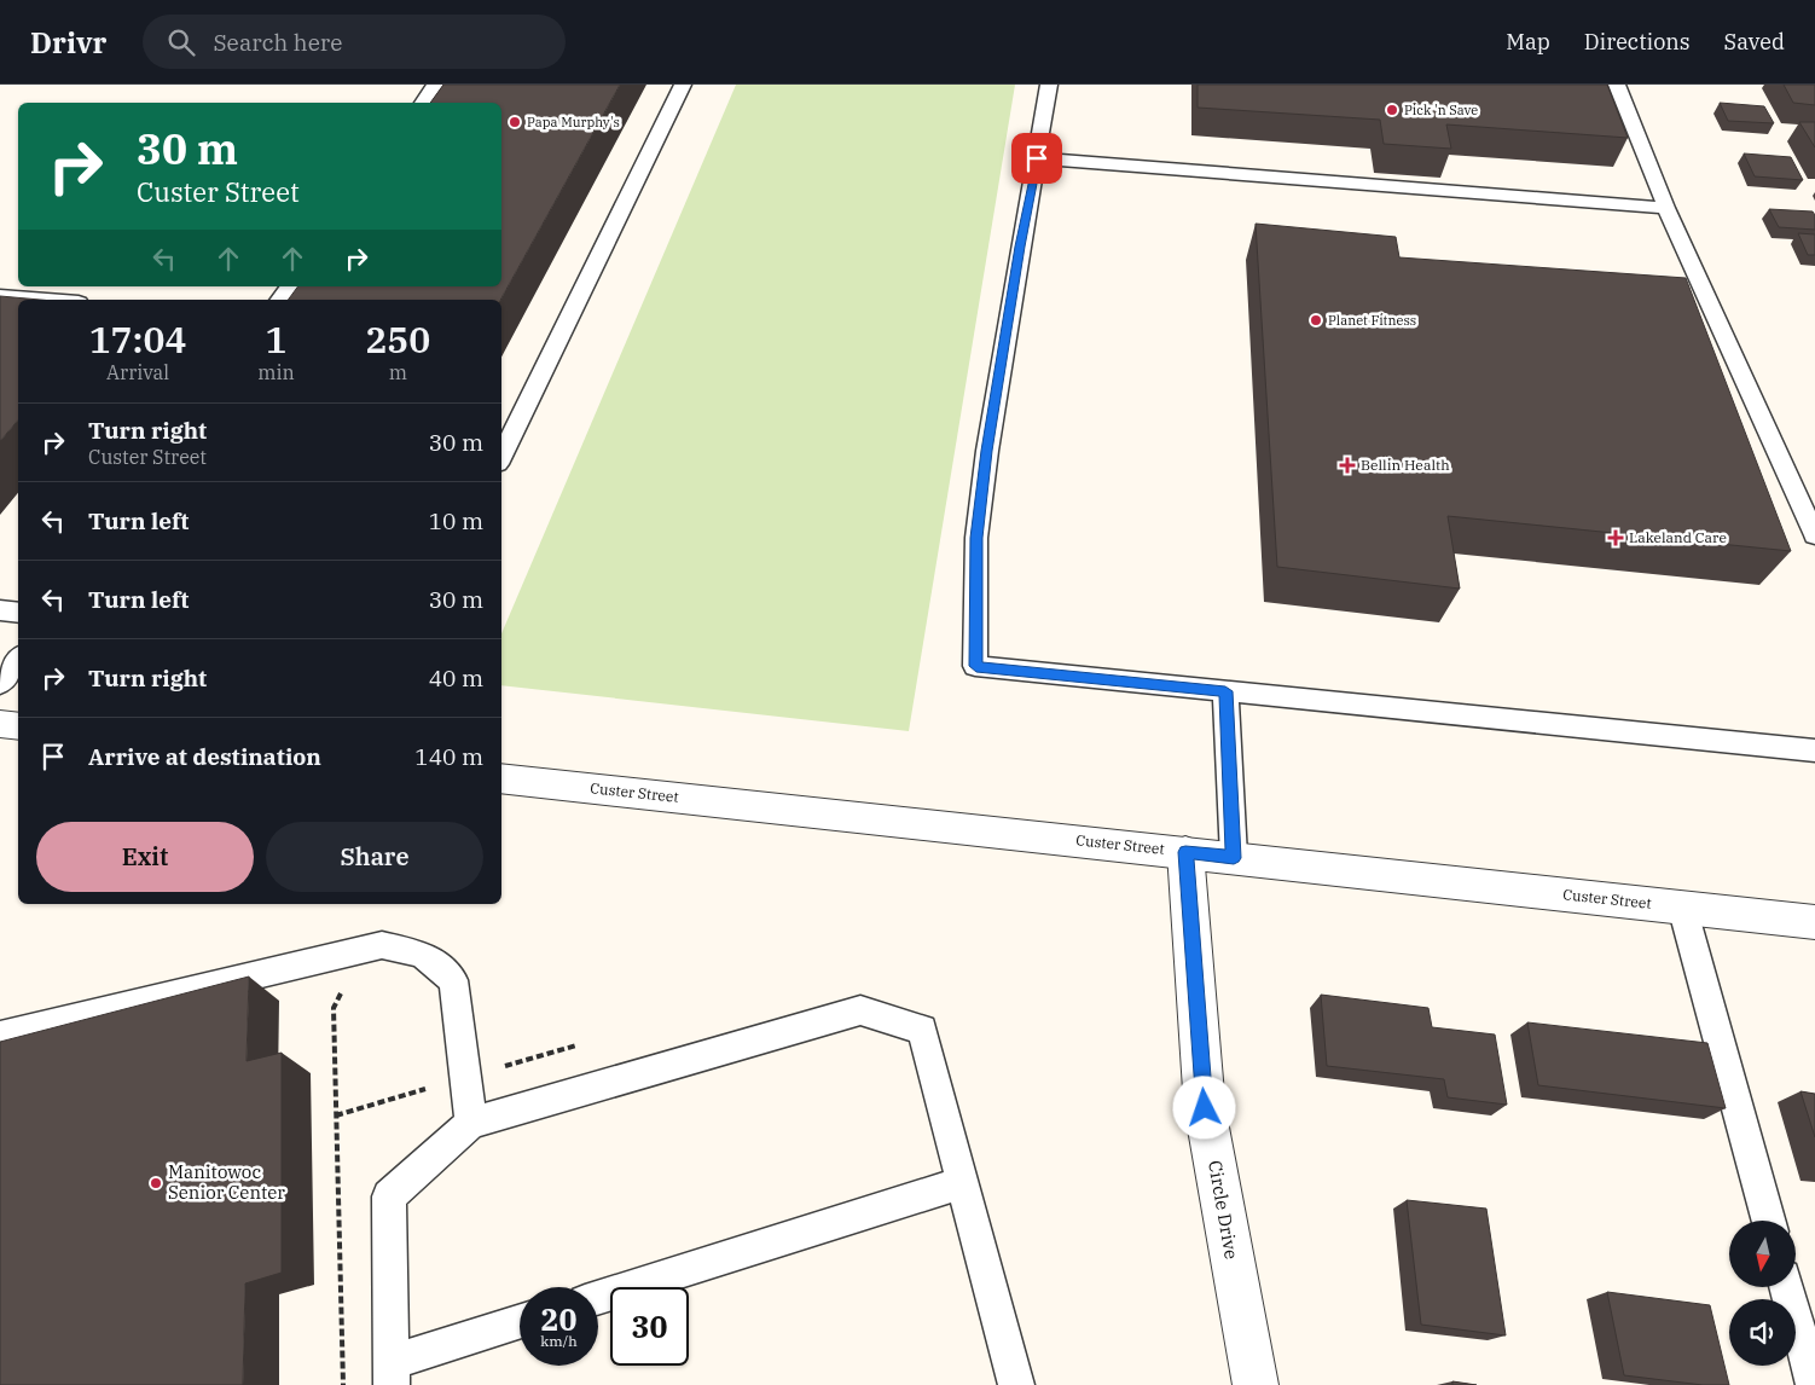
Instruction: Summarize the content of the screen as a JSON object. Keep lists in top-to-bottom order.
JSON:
{
  "streets": {
    "street": ["Custer Street", "Circle Drive"]
  },
  "crossings": [
    ["Custer Street", "Circle Drive"]
  ],
  "places": {
    "other": [
      "Pick 'n Save",
      "Papa Murphy's",
      "Planet Fitness",
      "Manitowoc Senior Center"
    ],
    "health": ["Bellin Health", "Lakeland Care"]
  },
  "north": "bottom",
  "page": {
    "header": "Drivr",
    "search": "Search here",
    "nav": ["Map", "Directions", "Saved"],
    "turn": ["30 m", "Custer Street"],
    "eta": [
      "17:04",
      "Arrival",
      "1",
      "min",
      "250",
      "m"
    ],
    "list": [
      {
        "name": "Turn right",
        "note": "Custer Street",
        "value": "30 m"
      },
      {
        "name": "Turn left",
        "value": "10 m"
      },
      {
        "name": "Turn left",
        "value": "30 m"
      },
      {
        "name": "Turn right",
        "value": "40 m"
      },
      {
        "name": "Arrive at destination",
        "value": "140 m"
      }
    ],
    "buttons": ["Exit", "Share"],
    "speed": "20 km/h",
    "limit": "30"
  }
}
